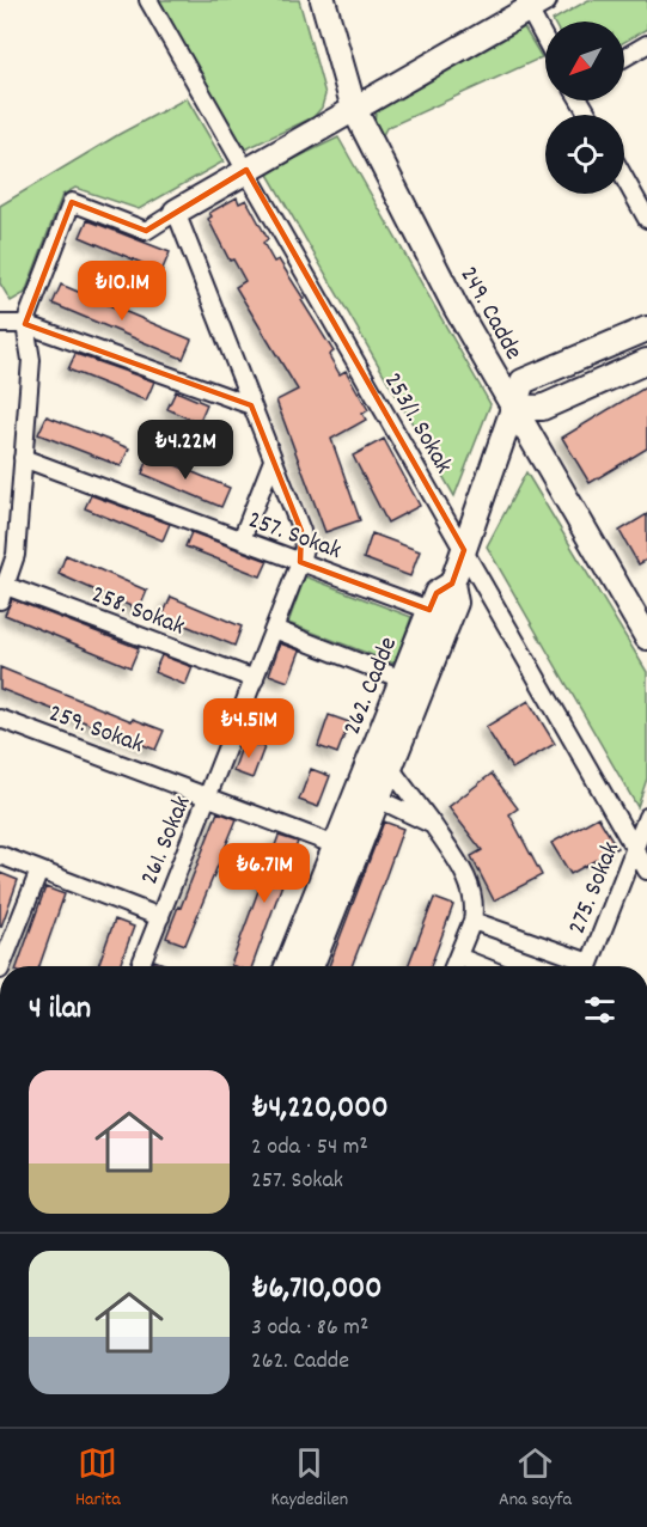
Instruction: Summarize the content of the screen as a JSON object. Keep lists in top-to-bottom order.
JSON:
{
  "streets": {
    "street": [
      "249. Cadde",
      "253/1. Sokak",
      "257. Sokak",
      "258. Sokak",
      "262. Cadde",
      "259. Sokak",
      "261. Sokak",
      "275. Sokak"
    ]
  },
  "crossings": [
    ["249. Cadde", "262. Cadde"],
    ["253/1. Sokak", "262. Cadde"],
    ["253/1. Sokak", "275. Sokak"],
    ["257. Sokak", "262. Cadde"],
    ["257. Sokak", "261. Sokak"],
    ["258. Sokak", "261. Sokak"],
    ["262. Cadde", "259. Sokak"],
    ["259. Sokak", "261. Sokak"]
  ],
  "north": "bottom left",
  "page": {
    "price": [
      "₺10.1M",
      "₺4.22M",
      "₺4.51M",
      "₺6.71M"
    ],
    "heading": "4 ilan",
    "list": [
      {
        "name": "₺4,220,000",
        "note": "2 oda · 54 m² · 257. Sokak"
      },
      {
        "name": "₺6,710,000",
        "note": "3 oda · 86 m² · 262. Cadde"
      }
    ],
    "tabs": ["Harita", "Kaydedilen", "Ana sayfa"]
  }
}
